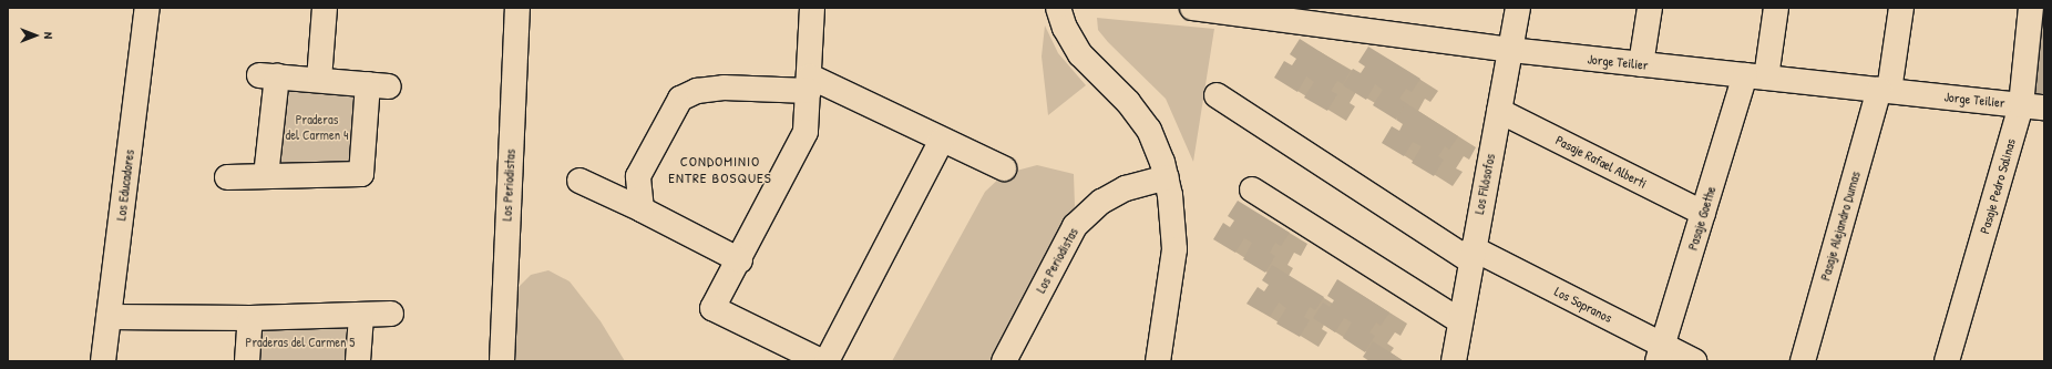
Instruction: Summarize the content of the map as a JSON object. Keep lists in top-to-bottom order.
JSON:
{
  "streets": {
    "street": [
      "Jorge Teilier",
      "Pasaje Rafael Alberti",
      "Los Filósofos",
      "Los Educadores",
      "Los Periodistas",
      "Pasaje Pedro Salinas",
      "Pasaje Goethe",
      "Pasaje Alejandro Dumas",
      "Los Sopranos"
    ]
  },
  "crossings": [
    ["Jorge Teilier", "Los Filósofos"],
    ["Jorge Teilier", "Pasaje Pedro Salinas"],
    ["Jorge Teilier", "Pasaje Goethe"],
    ["Jorge Teilier", "Pasaje Alejandro Dumas"],
    ["Pasaje Rafael Alberti", "Los Filósofos"],
    ["Pasaje Rafael Alberti", "Pasaje Goethe"],
    ["Los Filósofos", "Los Sopranos"],
    ["Pasaje Goethe", "Los Sopranos"]
  ],
  "districts": ["CONDOMINIO ENTRE BOSQUES"],
  "parks": ["Praderas del Carmen 4", "Praderas del Carmen 5"],
  "north": "right"
}
